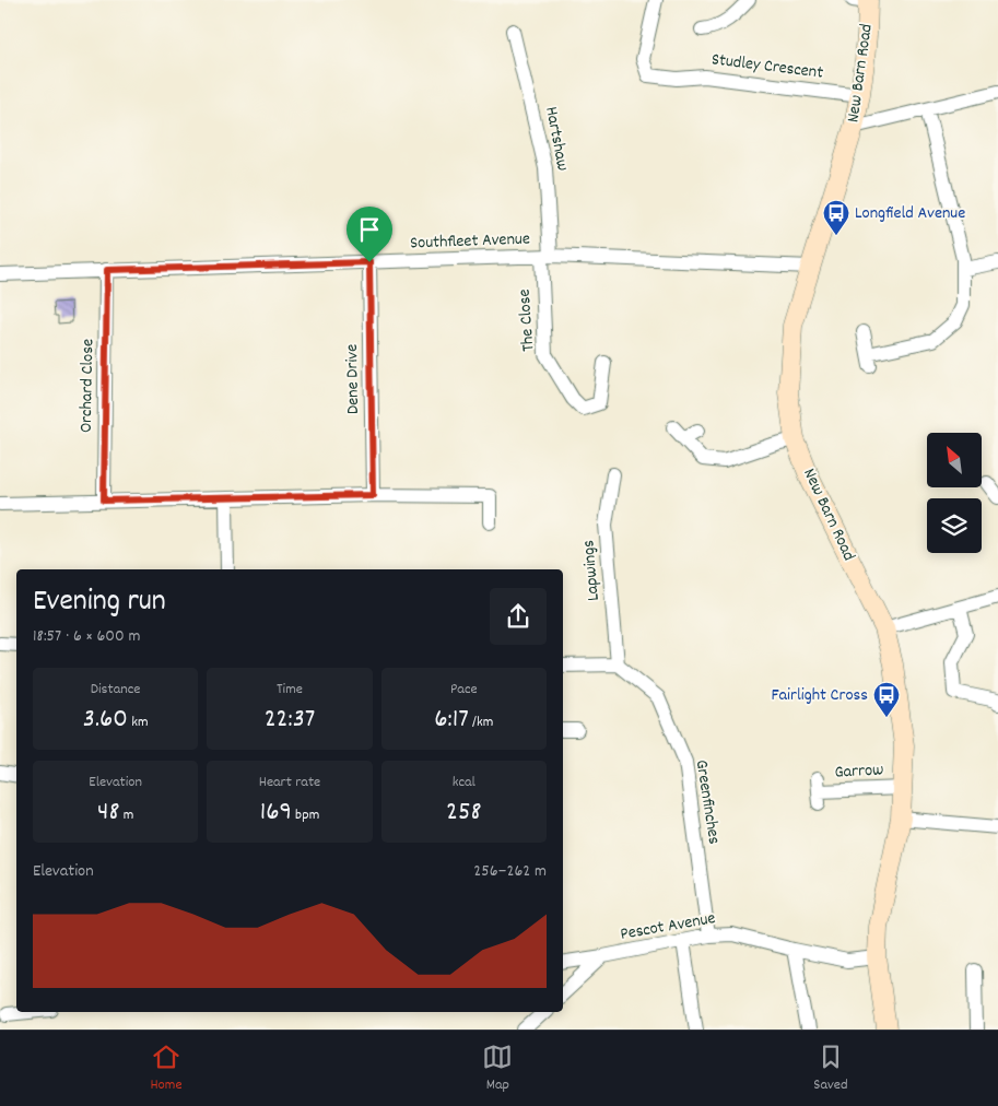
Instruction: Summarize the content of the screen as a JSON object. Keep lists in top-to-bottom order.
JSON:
{
  "streets": {
    "street": [
      "Studley Crescent",
      "New Barn Road",
      "Hartshaw",
      "Southfleet Avenue",
      "The Close",
      "Dene Drive",
      "Orchard Close",
      "Lapwings",
      "Garrow",
      "Greenfinches",
      "Pescot Avenue"
    ]
  },
  "crossings": [
    ["Studley Crescent", "New Barn Road"],
    ["New Barn Road", "Southfleet Avenue"],
    ["New Barn Road", "Garrow"],
    ["New Barn Road", "Pescot Avenue"],
    ["Hartshaw", "Southfleet Avenue"],
    ["Hartshaw", "The Close"],
    ["Southfleet Avenue", "The Close"],
    ["Southfleet Avenue", "Dene Drive"],
    ["Southfleet Avenue", "Orchard Close"],
    ["Lapwings", "Greenfinches"],
    ["Greenfinches", "Pescot Avenue"]
  ],
  "places": {
    "bus stop": ["Longfield Avenue", "Fairlight Cross"]
  },
  "north": "top left",
  "page": {
    "heading": ["Evening run", "18:57 · 6 × 600 m"],
    "stats": [
      ["Distance", "3.60 km"],
      ["Time", "22:37"],
      ["Pace", "6:17 /km"],
      ["Elevation", "48 m"],
      ["Heart rate", "169 bpm"],
      ["kcal", "258"]
    ],
    "chart": ["Elevation", "256–262 m"],
    "tabs": ["Home", "Map", "Saved"]
  }
}
